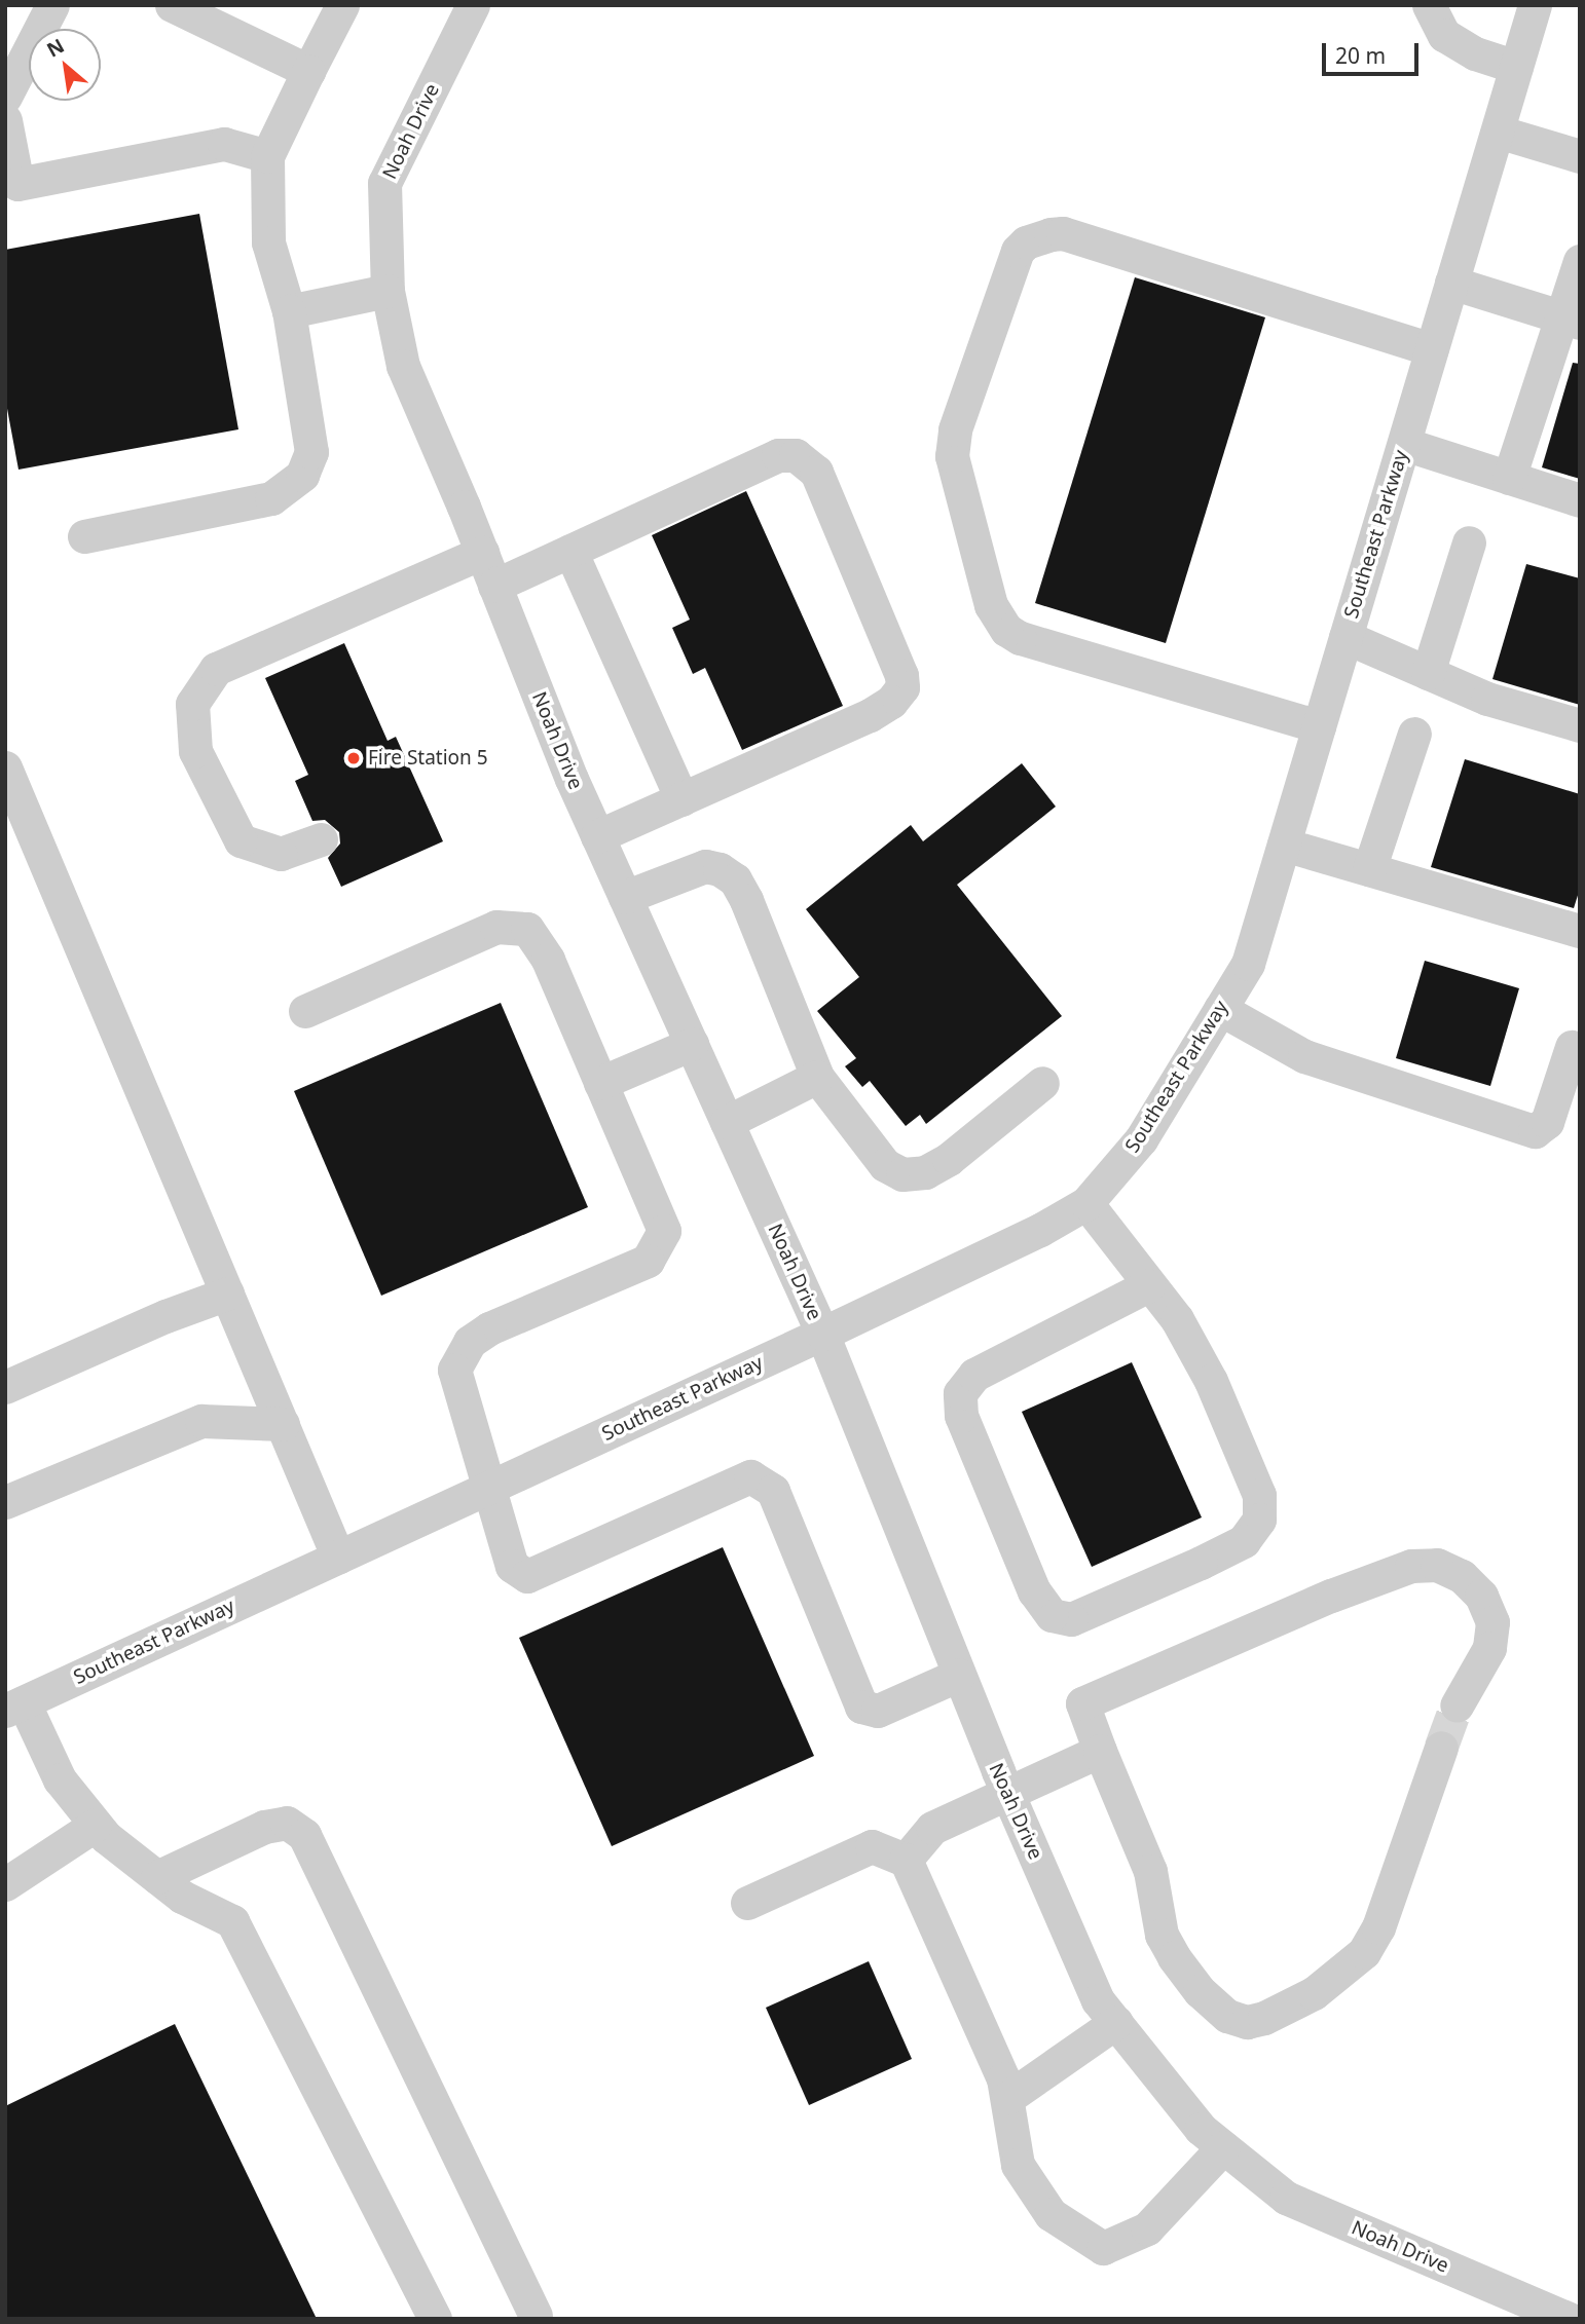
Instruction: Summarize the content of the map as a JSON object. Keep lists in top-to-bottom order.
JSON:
{
  "streets": {
    "street": ["Noah Drive", "Southeast Parkway"]
  },
  "crossings": [
    ["Noah Drive", "Southeast Parkway"]
  ],
  "places": ["Fire Station 5"],
  "scale_bar": "20 m",
  "north": "top left"
}
